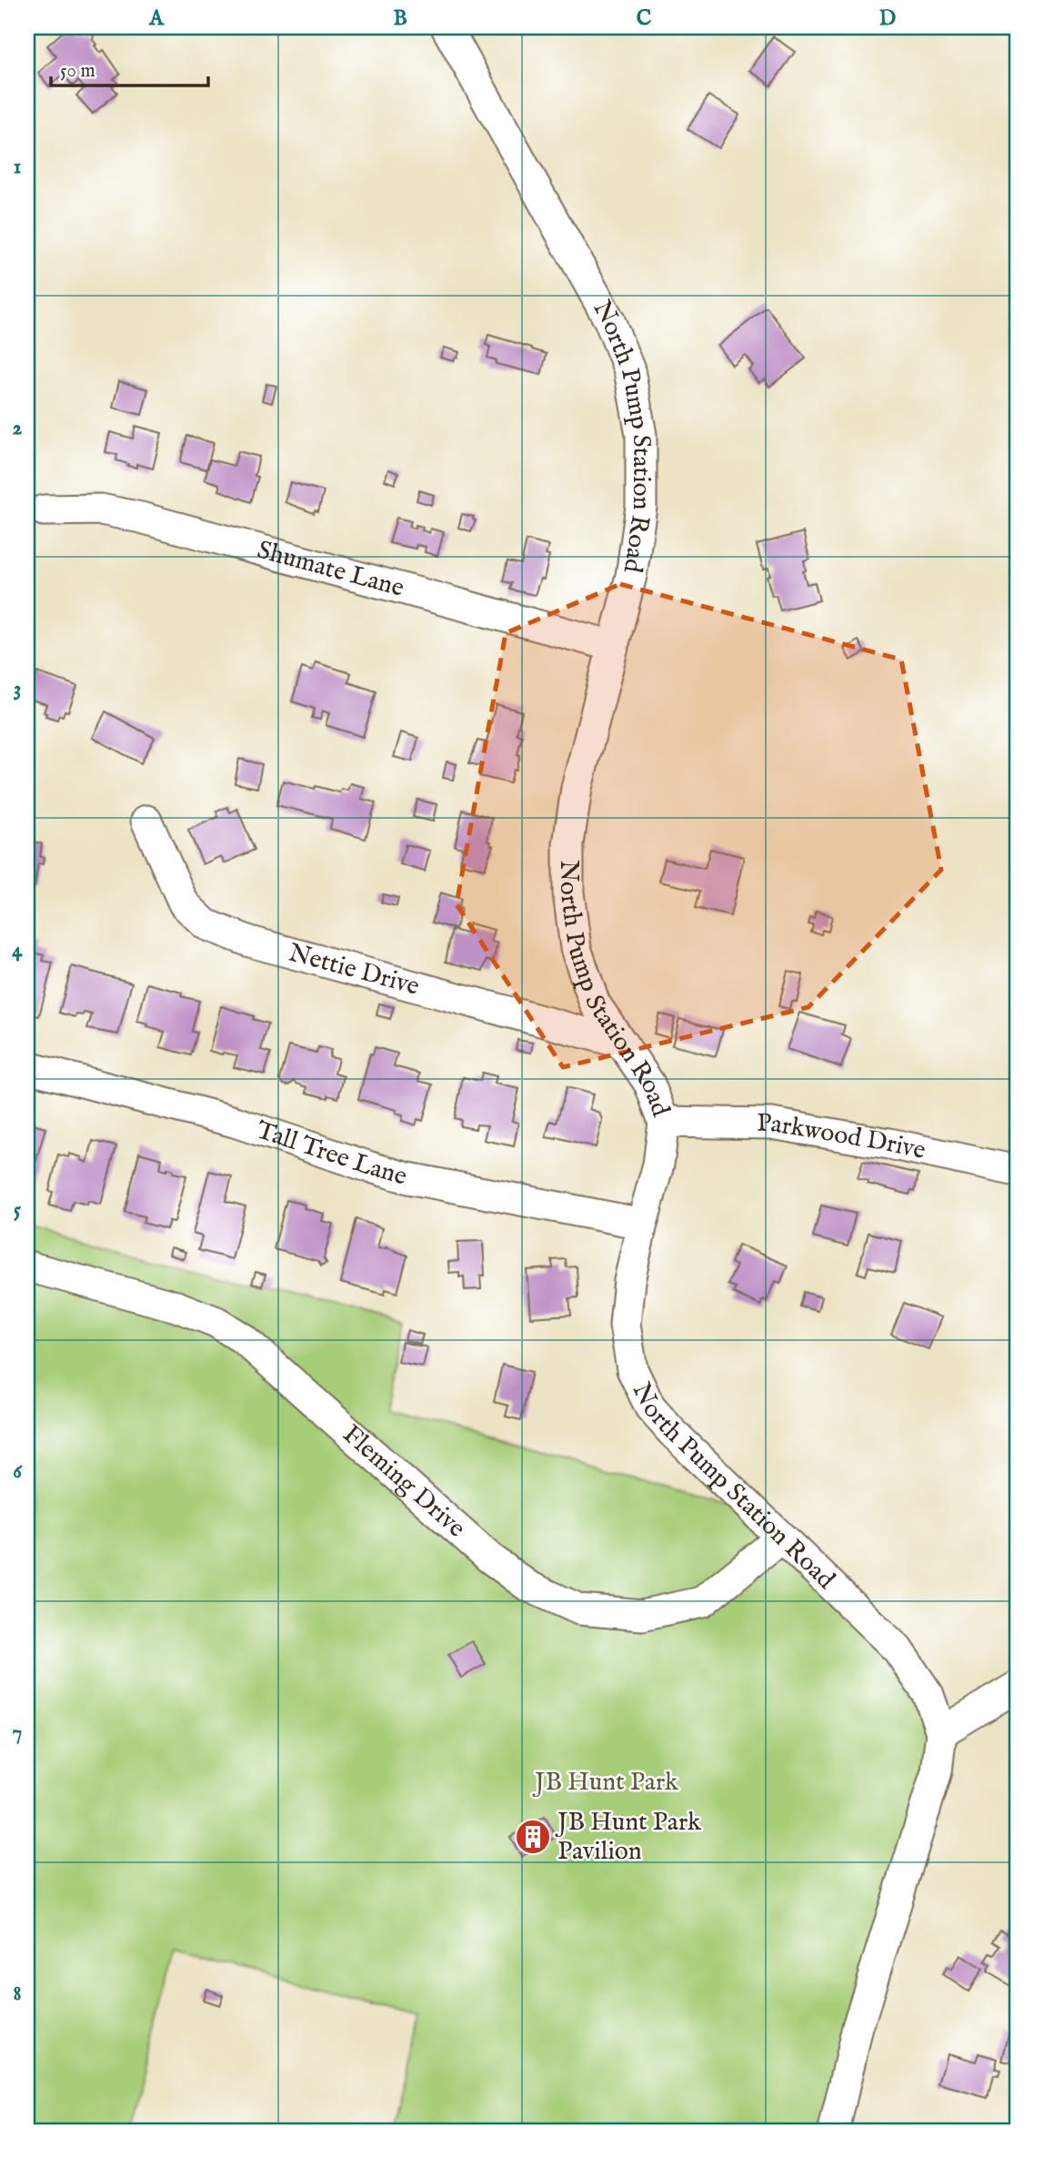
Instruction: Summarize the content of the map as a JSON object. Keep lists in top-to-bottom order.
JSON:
{
  "streets": {
    "street": [
      "North Pump Station Road",
      "Shumate Lane",
      "Nettie Drive",
      "Parkwood Drive",
      "Tall Tree Lane",
      "Fleming Drive"
    ]
  },
  "crossings": [
    ["North Pump Station Road", "Shumate Lane"],
    ["North Pump Station Road", "Nettie Drive"],
    ["North Pump Station Road", "Parkwood Drive"],
    ["North Pump Station Road", "Tall Tree Lane"],
    ["North Pump Station Road", "Fleming Drive"]
  ],
  "parks": ["JB Hunt Park"],
  "places": {
    "building": ["JB Hunt Park Pavilion"]
  },
  "scale_bar": "50 m",
  "grid": {
    "columns": [
      "A",
      "B",
      "C",
      "D"
    ],
    "rows": [
      "1",
      "2",
      "3",
      "4",
      "5",
      "6",
      "7",
      "8"
    ]
  }
}
